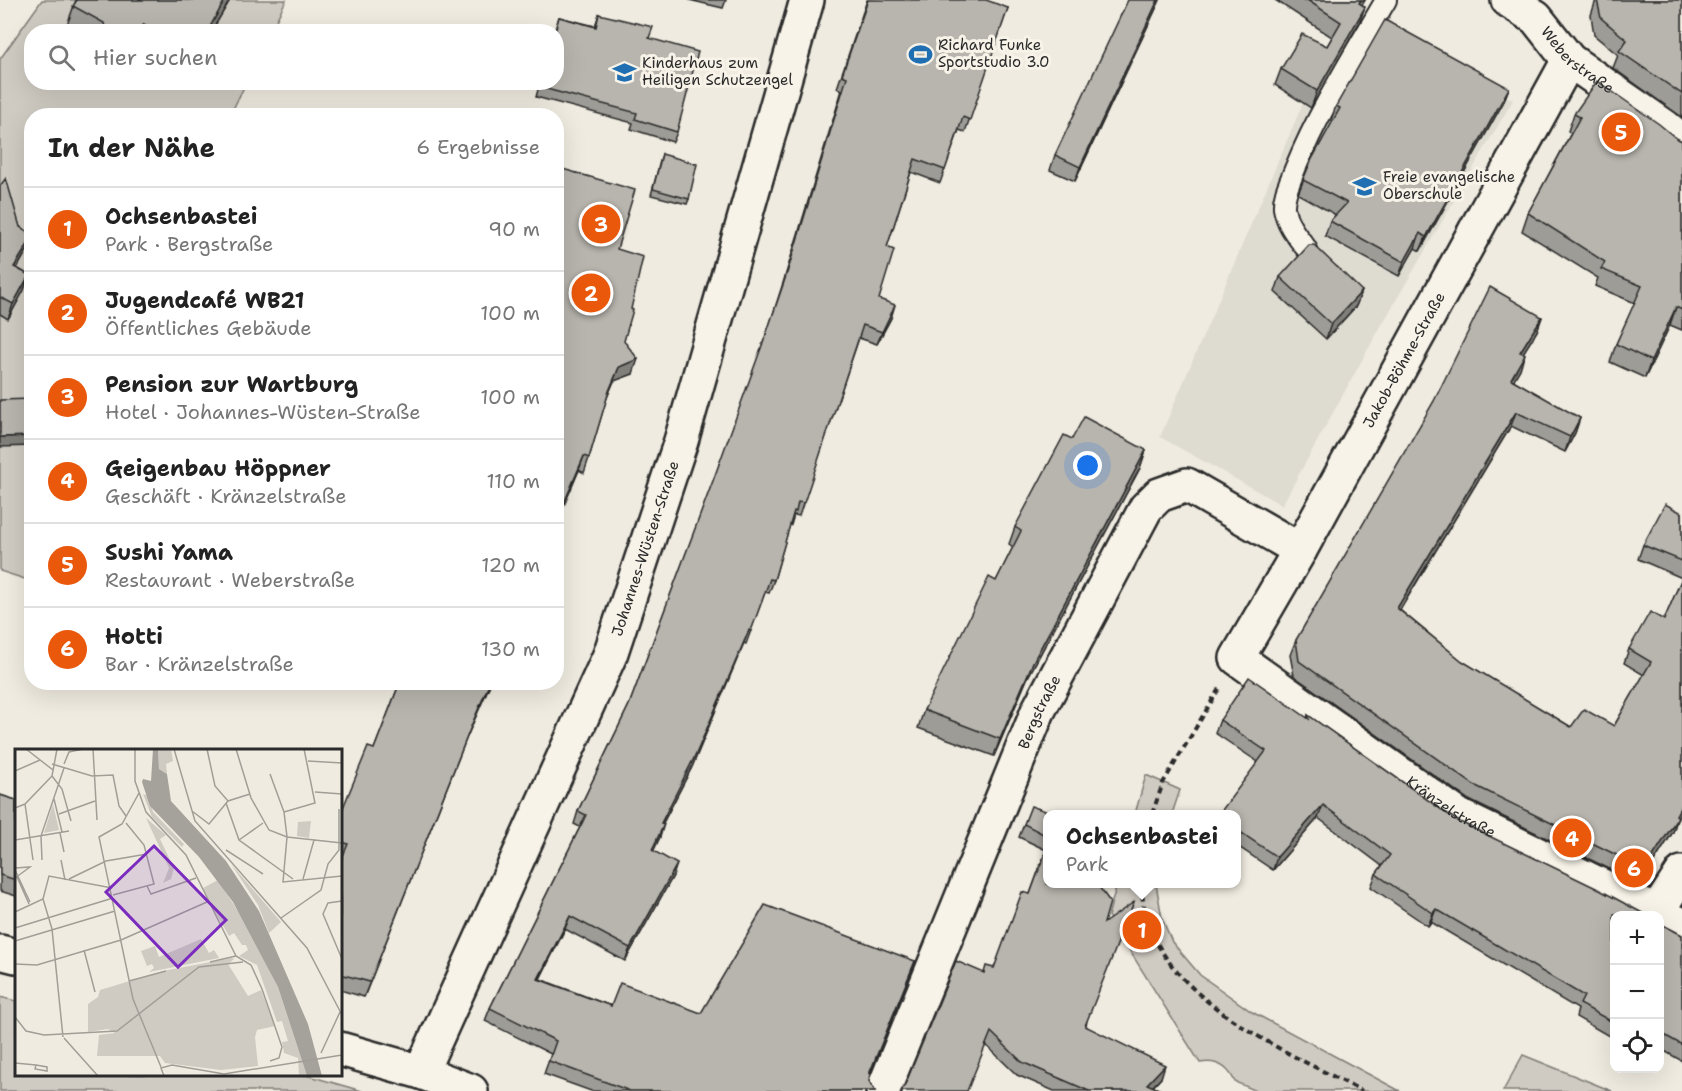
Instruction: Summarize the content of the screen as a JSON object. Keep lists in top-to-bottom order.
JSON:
{
  "streets": {
    "street": [
      "Weberstraße",
      "Jakob-Böhme-Straße",
      "Johannes-Wüsten-Straße",
      "Bergstraße",
      "Kränzelstraße"
    ]
  },
  "crossings": [
    ["Weberstraße", "Jakob-Böhme-Straße"],
    ["Jakob-Böhme-Straße", "Bergstraße"],
    ["Jakob-Böhme-Straße", "Kränzelstraße"]
  ],
  "places": {
    "sports": ["Richard Funke Sportstudio 3.0"],
    "school or university": ["Kinderhaus zum Heiligen Schutzengel", "Freie evangelische Oberschule"]
  },
  "page": {
    "search": "Hier suchen",
    "heading": ["In der Nähe", "6 Ergebnisse"],
    "pins": [
      "5",
      "3",
      "2",
      "4",
      "6",
      "1"
    ],
    "list": [
      {
        "mark": "1",
        "name": "Ochsenbastei",
        "note": "Park · Bergstraße",
        "value": "90 m"
      },
      {
        "mark": "2",
        "name": "Jugendcafé WB21",
        "note": "Öffentliches Gebäude",
        "value": "100 m"
      },
      {
        "mark": "3",
        "name": "Pension zur Wartburg",
        "note": "Hotel · Johannes-Wüsten-Straße",
        "value": "100 m"
      },
      {
        "mark": "4",
        "name": "Geigenbau Höppner",
        "note": "Geschäft · Kränzelstraße",
        "value": "110 m"
      },
      {
        "mark": "5",
        "name": "Sushi Yama",
        "note": "Restaurant · Weberstraße",
        "value": "120 m"
      },
      {
        "mark": "6",
        "name": "Hotti",
        "note": "Bar · Kränzelstraße",
        "value": "130 m"
      }
    ],
    "popup": ["Ochsenbastei", "Park"],
    "map_buttons": ["+", "−"]
  }
}
